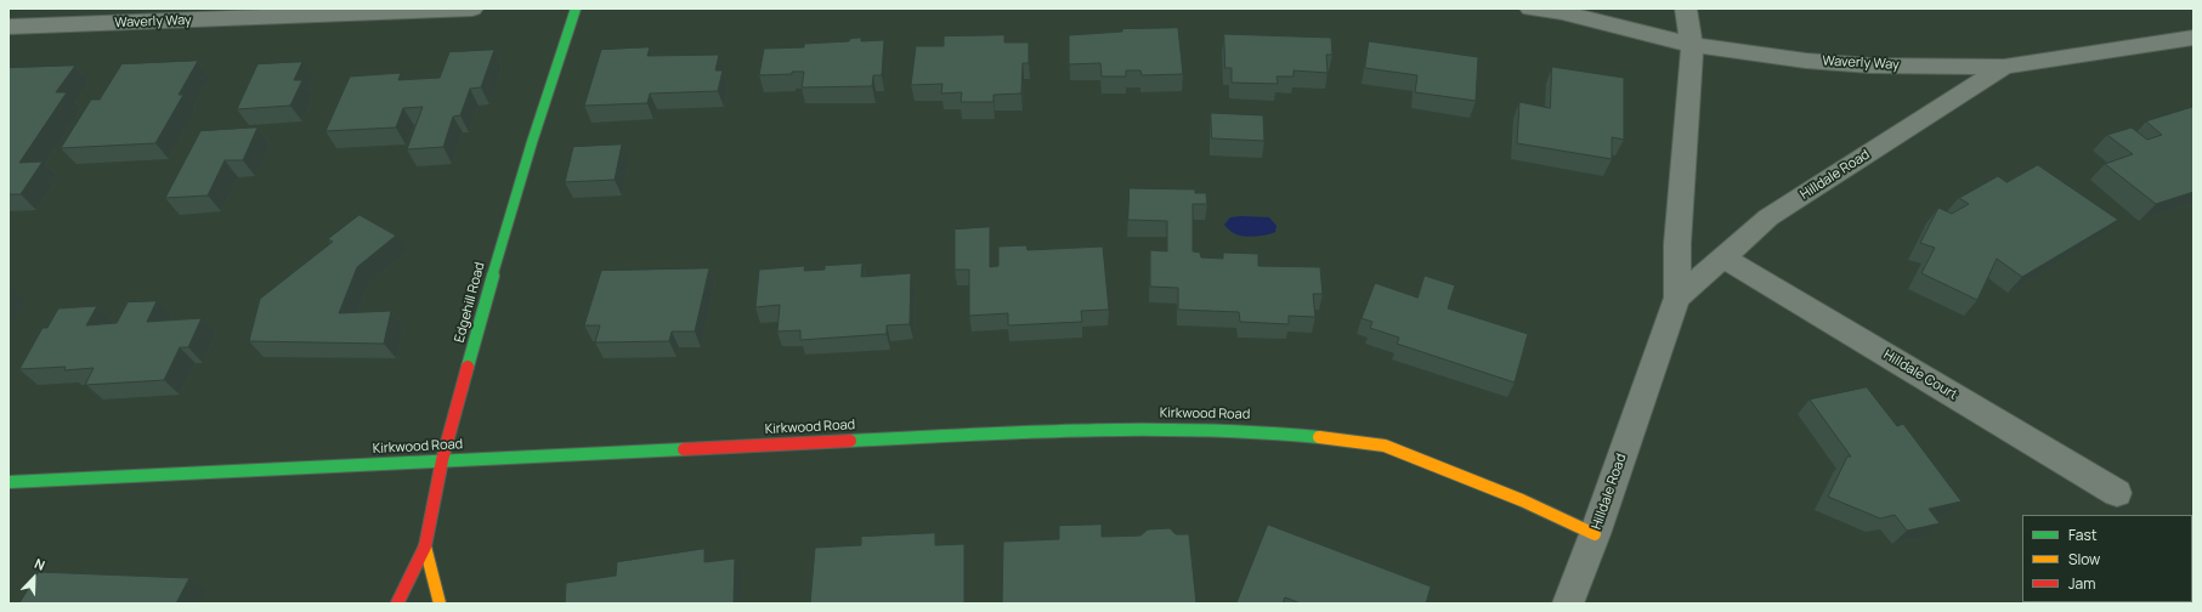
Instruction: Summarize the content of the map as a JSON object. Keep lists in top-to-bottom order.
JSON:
{
  "streets": {
    "street": [
      "Waverly Way",
      "Hilldale Road",
      "Edgehill Road",
      "Hilldale Court",
      "Kirkwood Road"
    ]
  },
  "crossings": [
    ["Waverly Way", "Hilldale Road"],
    ["Hilldale Road", "Hilldale Court"],
    ["Hilldale Road", "Kirkwood Road"],
    ["Edgehill Road", "Kirkwood Road"]
  ],
  "legend": ["Fast", "Slow", "Jam"],
  "north": "top right"
}
